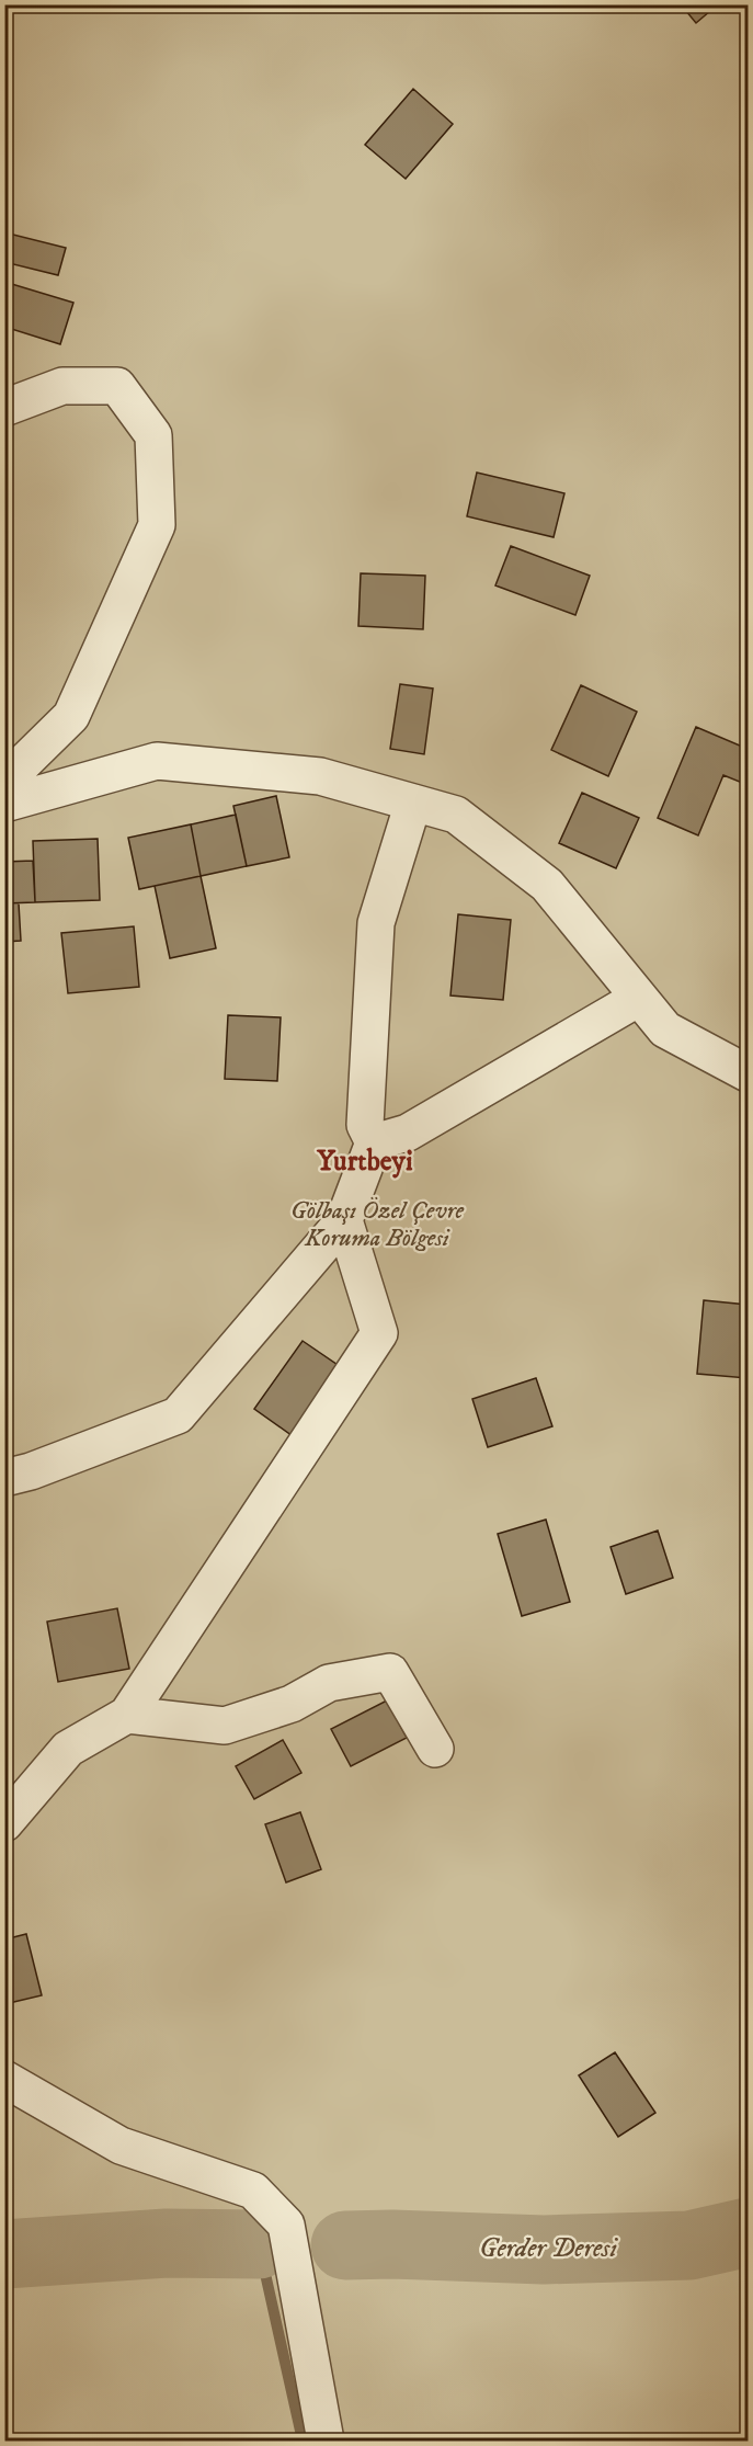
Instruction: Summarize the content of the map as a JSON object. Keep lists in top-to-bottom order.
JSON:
{
  "districts": ["Yurtbeyi"],
  "water": ["Gerder Deresi"],
  "parks": ["Gölbaşı Özel Çevre Koruma Bölgesi"]
}
